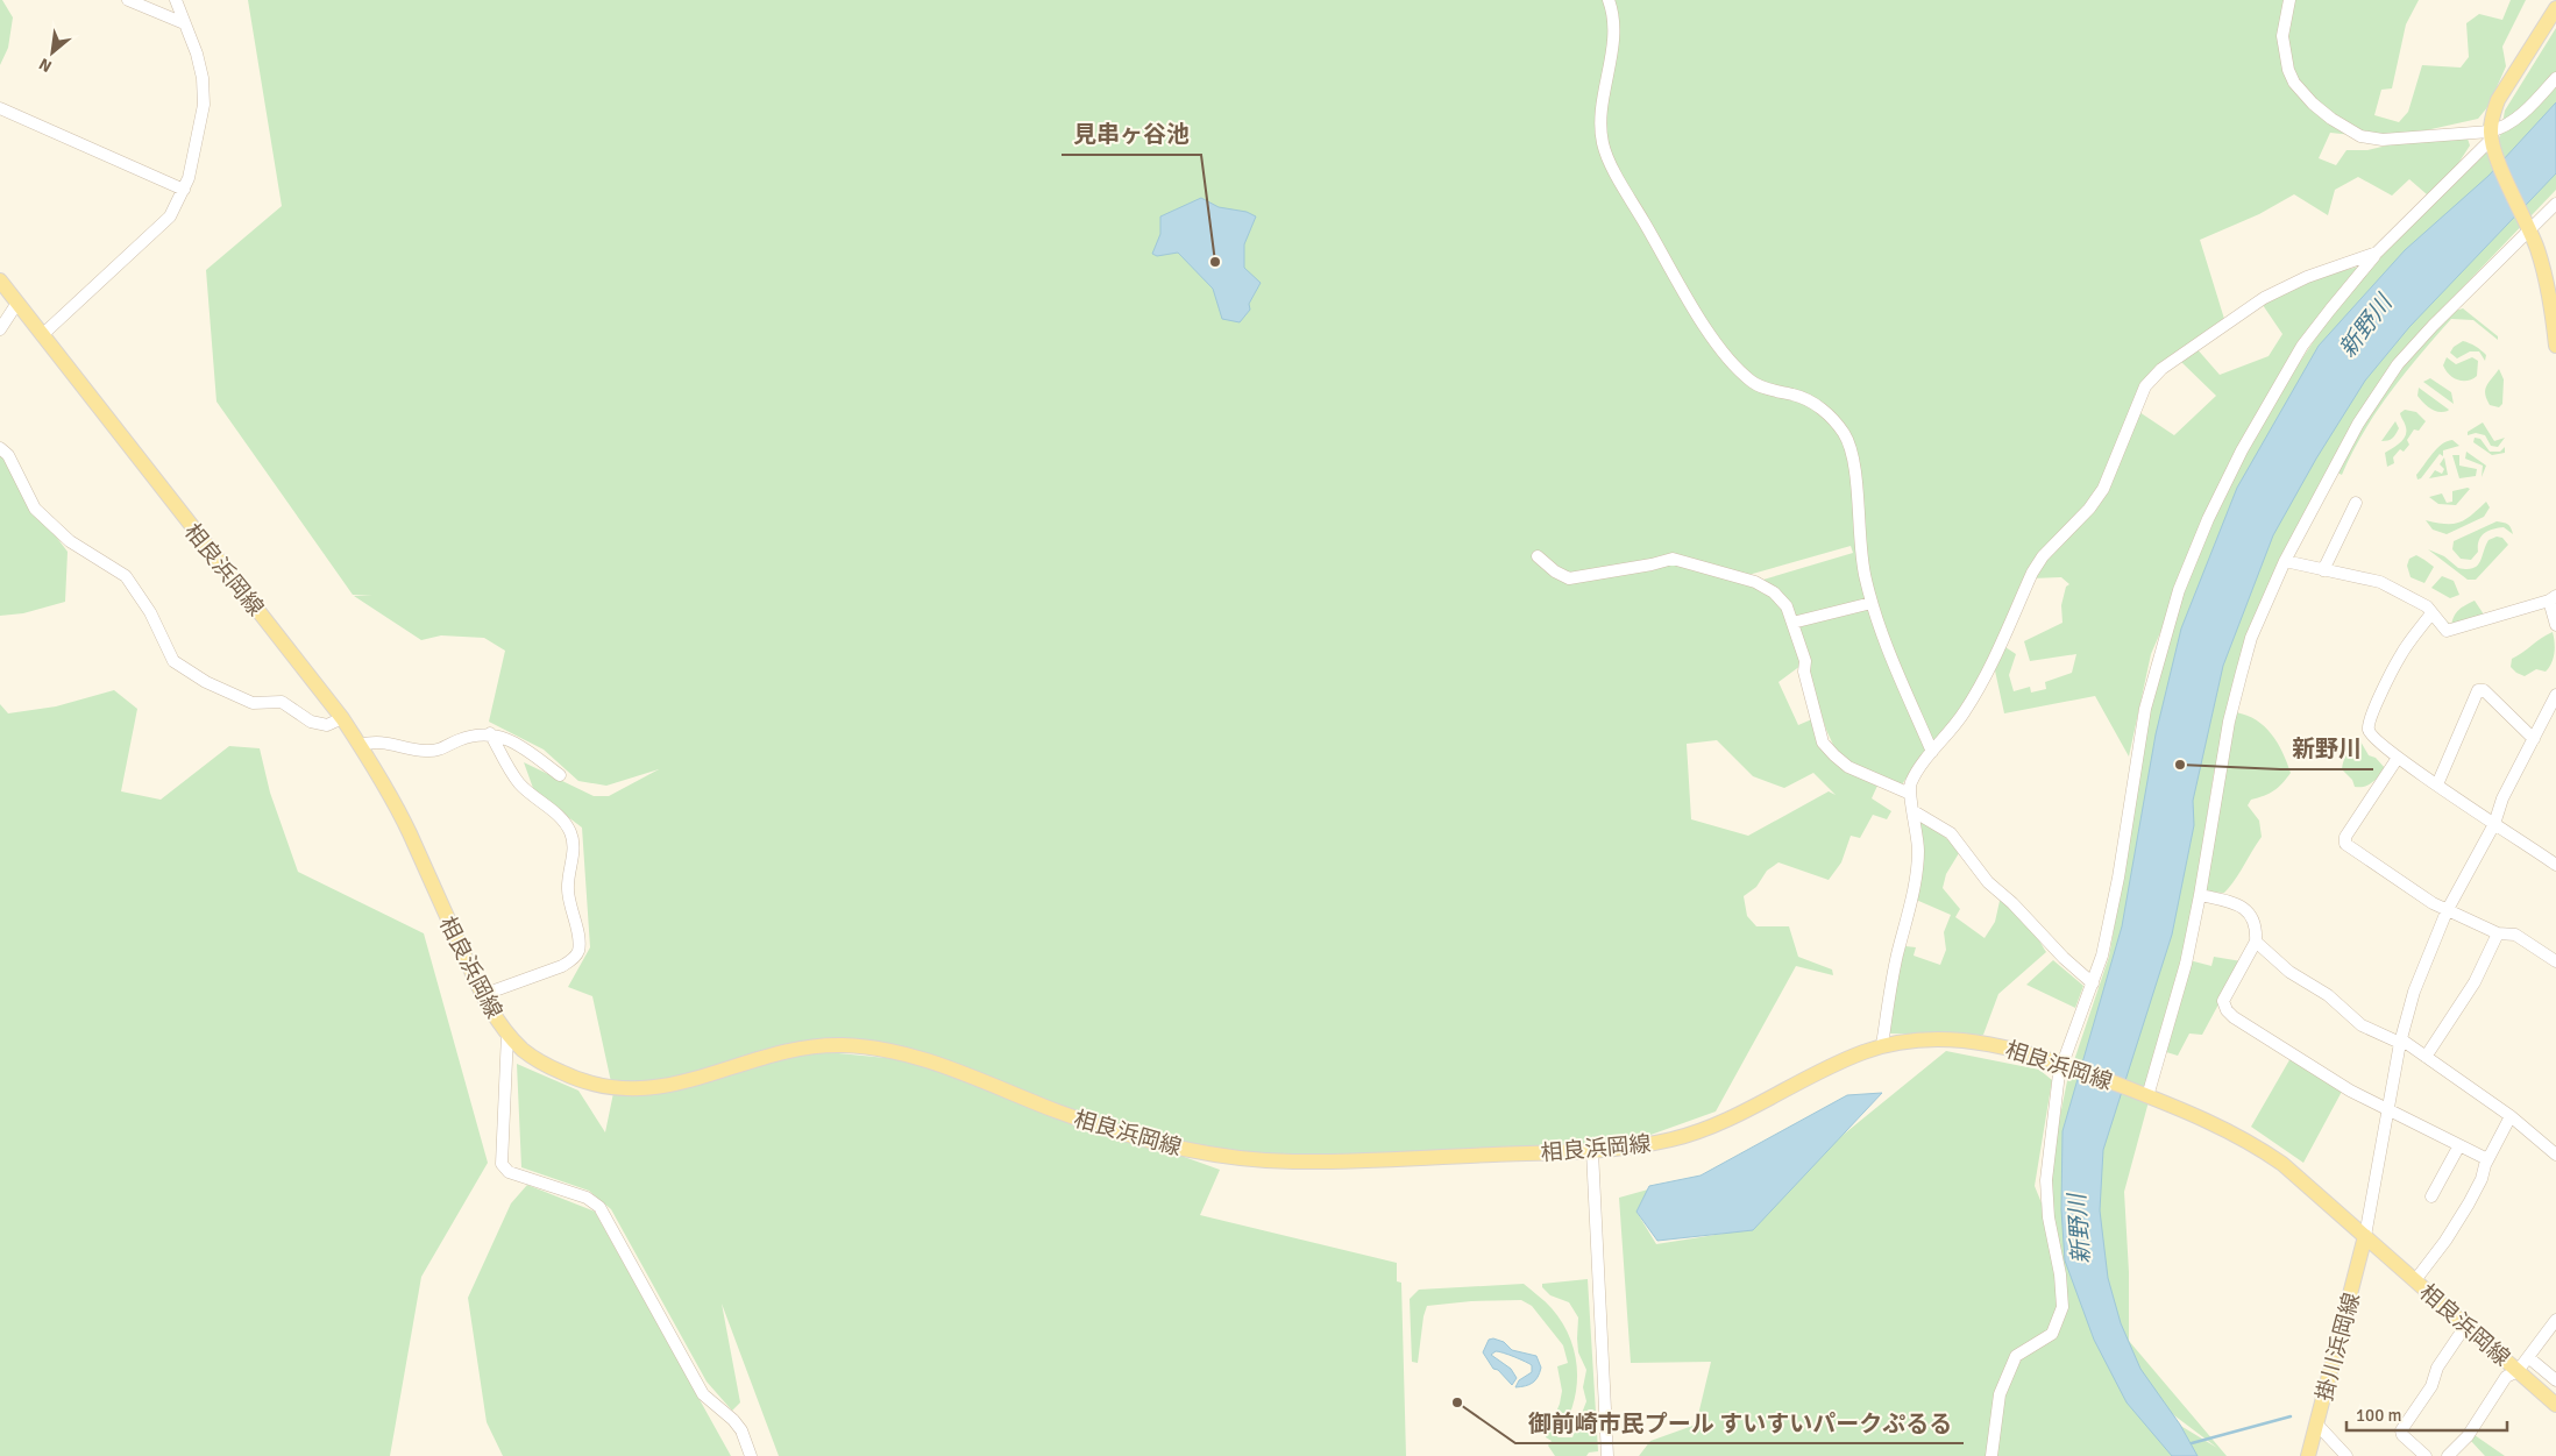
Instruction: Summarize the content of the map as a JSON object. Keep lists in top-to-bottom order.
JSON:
{
  "streets": {
    "main road": ["相良浜岡線", "掛川浜岡線"]
  },
  "crossings": [
    ["相良浜岡線", "掛川浜岡線"]
  ],
  "water": ["新野川"],
  "places": ["見串ヶ谷池", "新野川", "御前崎市民プール すいすいパークぷるる"],
  "scale_bar": "100 m",
  "north": "bottom left"
}
